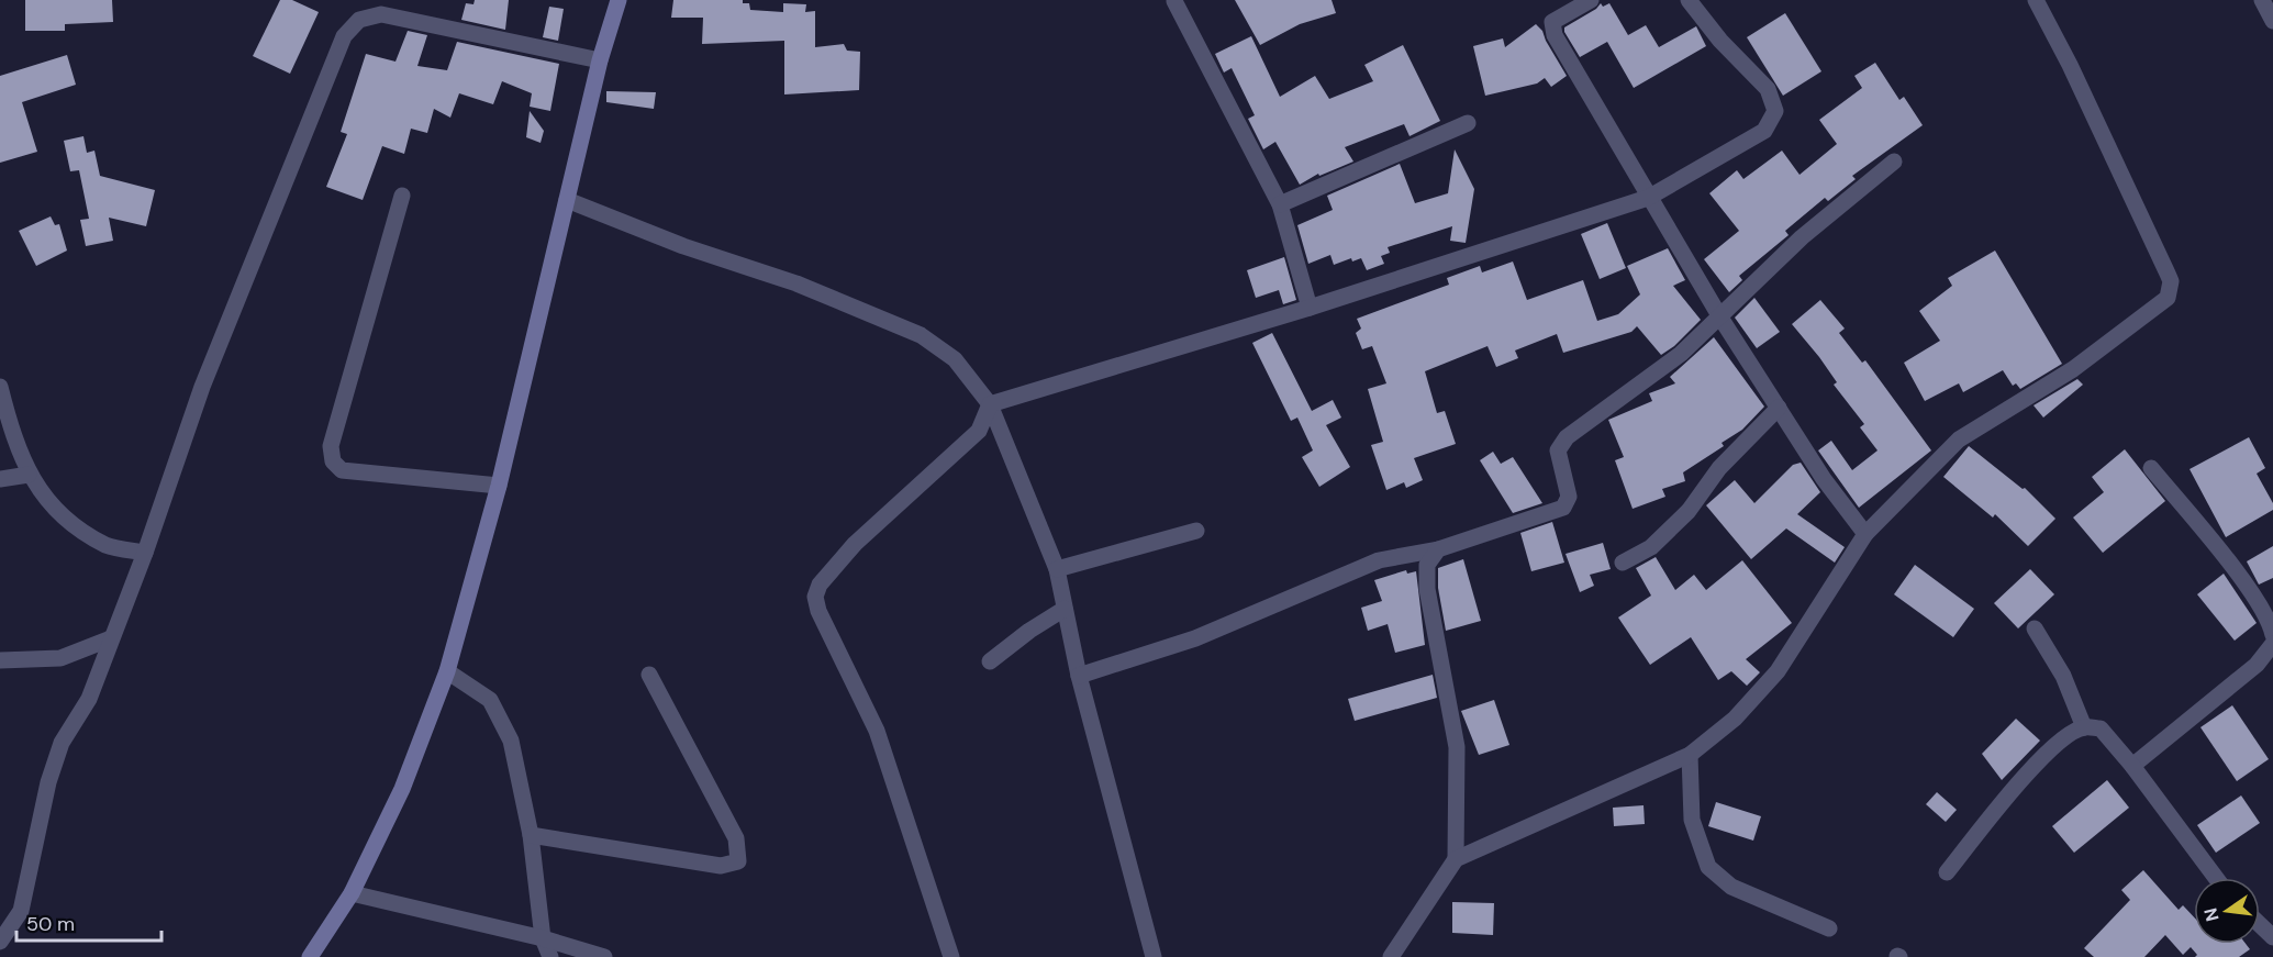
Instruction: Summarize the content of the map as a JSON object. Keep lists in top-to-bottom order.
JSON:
{
  "scale_bar": "50 m",
  "north": "left"
}
